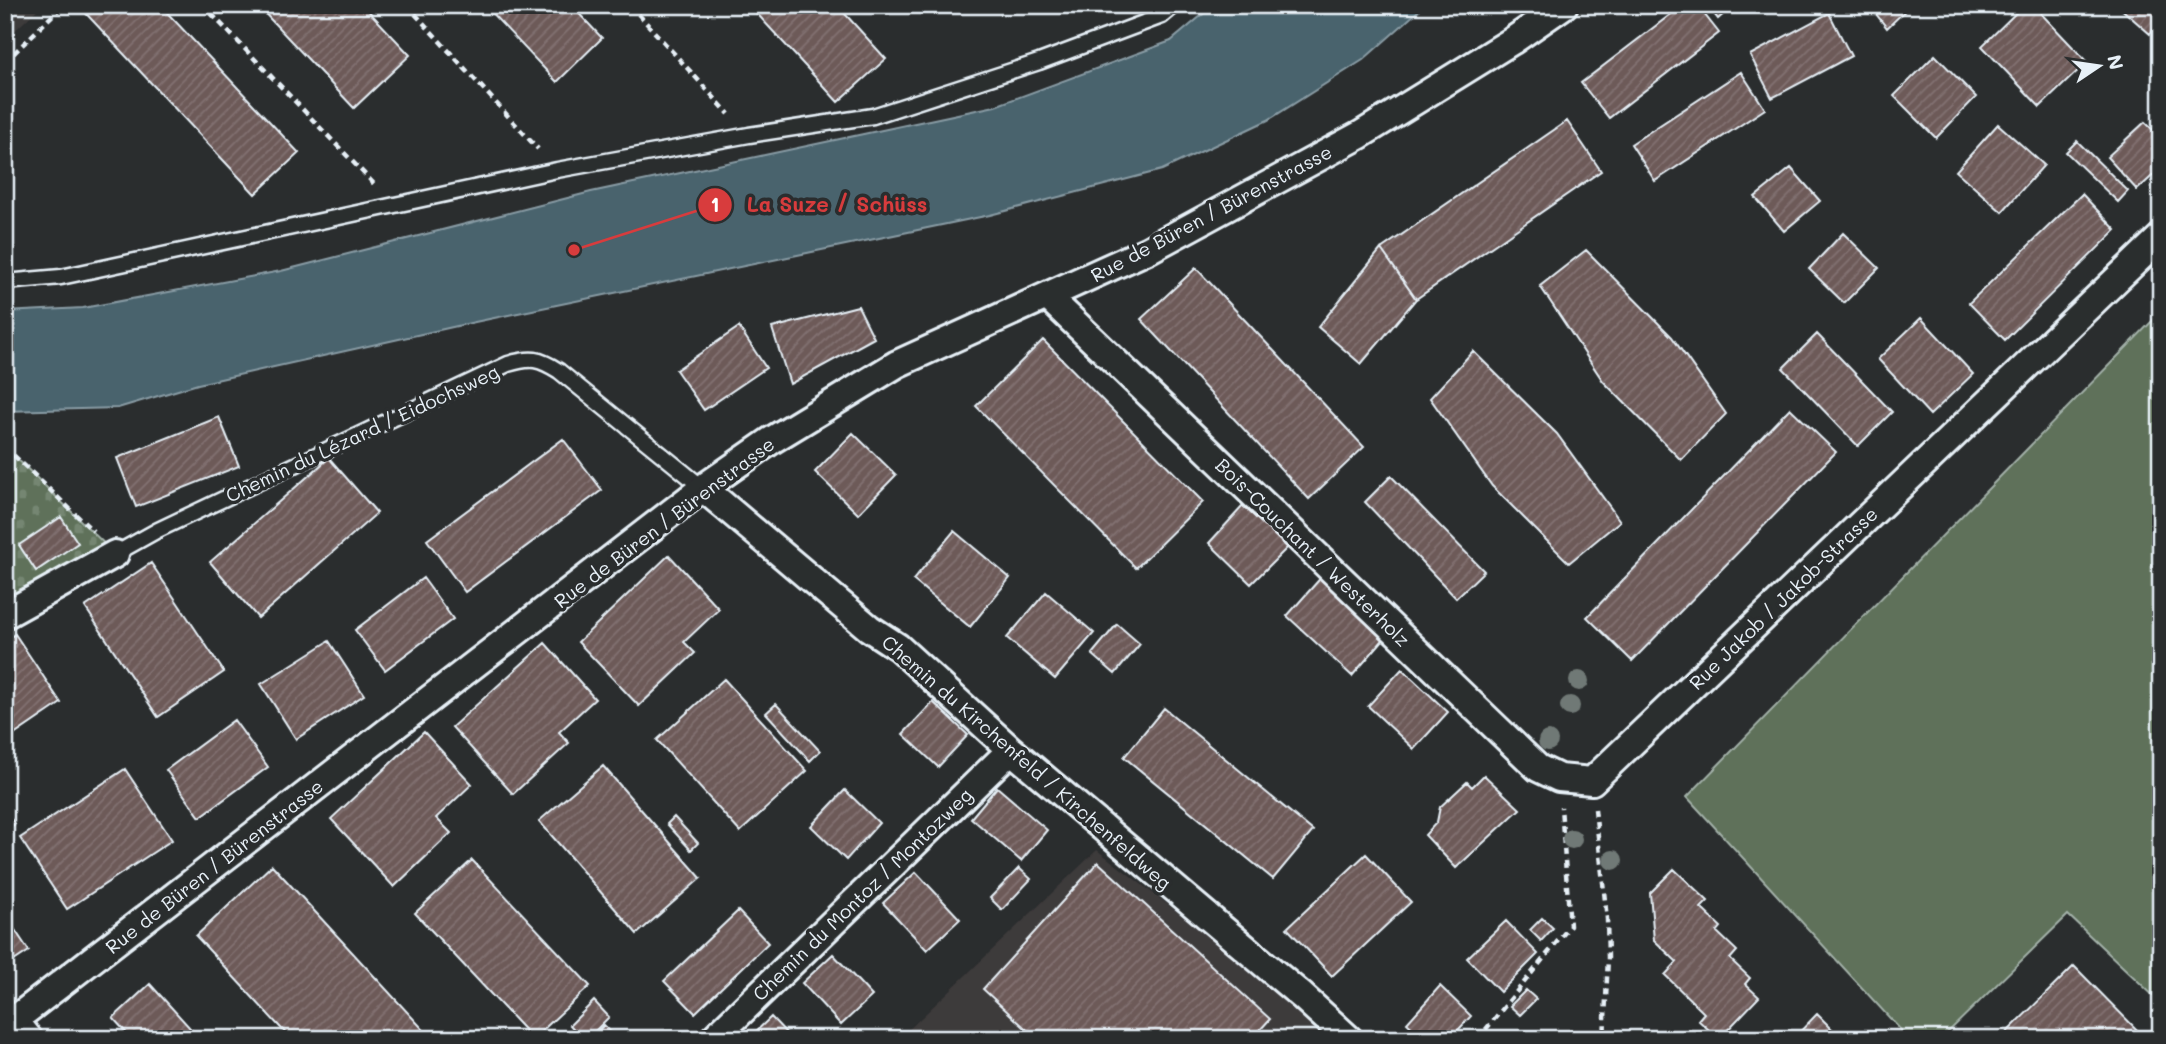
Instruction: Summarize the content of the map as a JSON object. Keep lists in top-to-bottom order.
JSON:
{
  "streets": {
    "street": [
      "Rue de Büren / Bürenstrasse",
      "Chemin du Lézard / Eidochsweg",
      "Bois-Couchant / Westerholz",
      "Rue Jakob / Jakob-Strasse",
      "Chemin du Kirchenfeld / Kirchenfeldweg",
      "Chemin du Montoz / Montozweg"
    ]
  },
  "crossings": [
    ["Rue de Büren / Bürenstrasse", "Chemin du Lézard / Eidochsweg"],
    ["Rue de Büren / Bürenstrasse", "Bois-Couchant / Westerholz"],
    ["Rue de Büren / Bürenstrasse", "Chemin du Kirchenfeld / Kirchenfeldweg"],
    ["Chemin du Lézard / Eidochsweg", "Chemin du Kirchenfeld / Kirchenfeldweg"],
    ["Bois-Couchant / Westerholz", "Rue Jakob / Jakob-Strasse"],
    ["Chemin du Kirchenfeld / Kirchenfeldweg", "Chemin du Montoz / Montozweg"]
  ],
  "places": ["La Suze / Schüss"],
  "north": "right"
}
